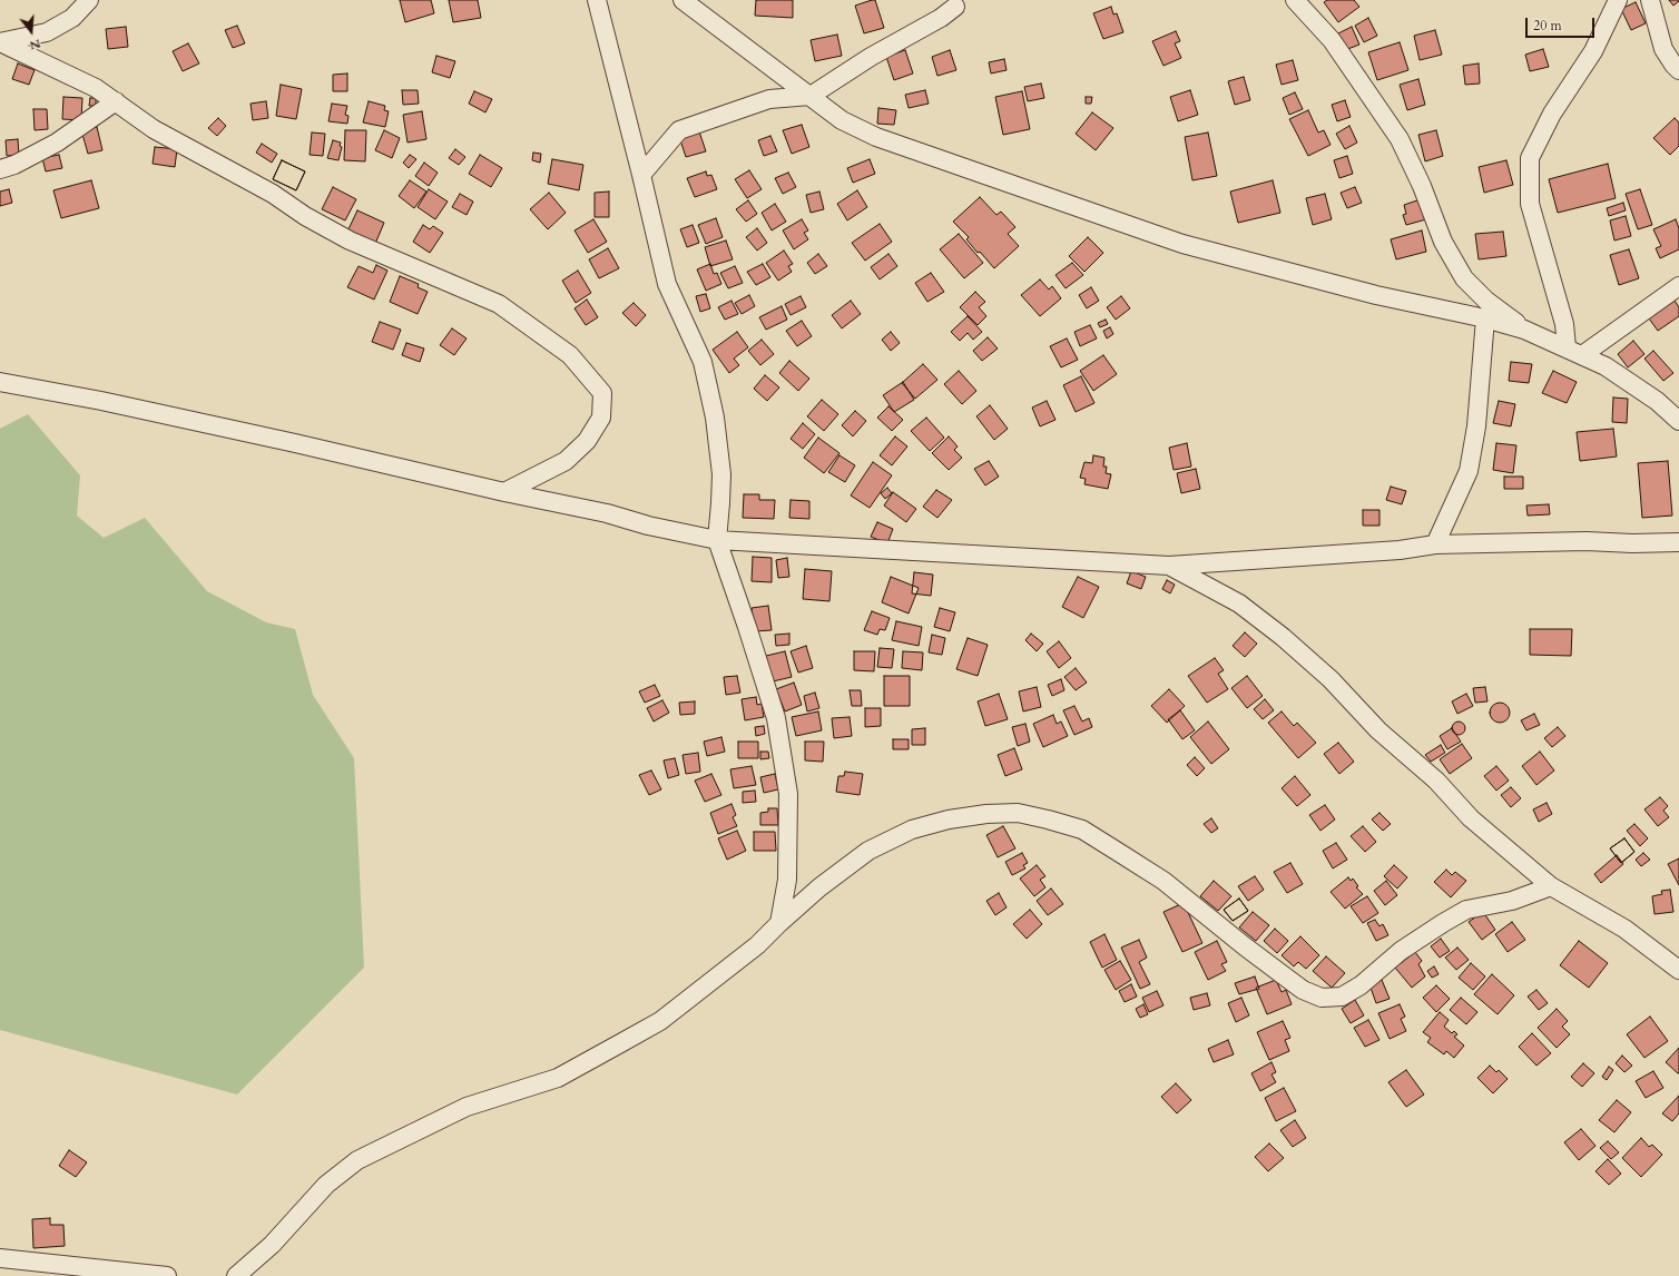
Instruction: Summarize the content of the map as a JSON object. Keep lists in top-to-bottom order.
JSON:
{
  "scale_bar": "20 m",
  "north": "bottom"
}
